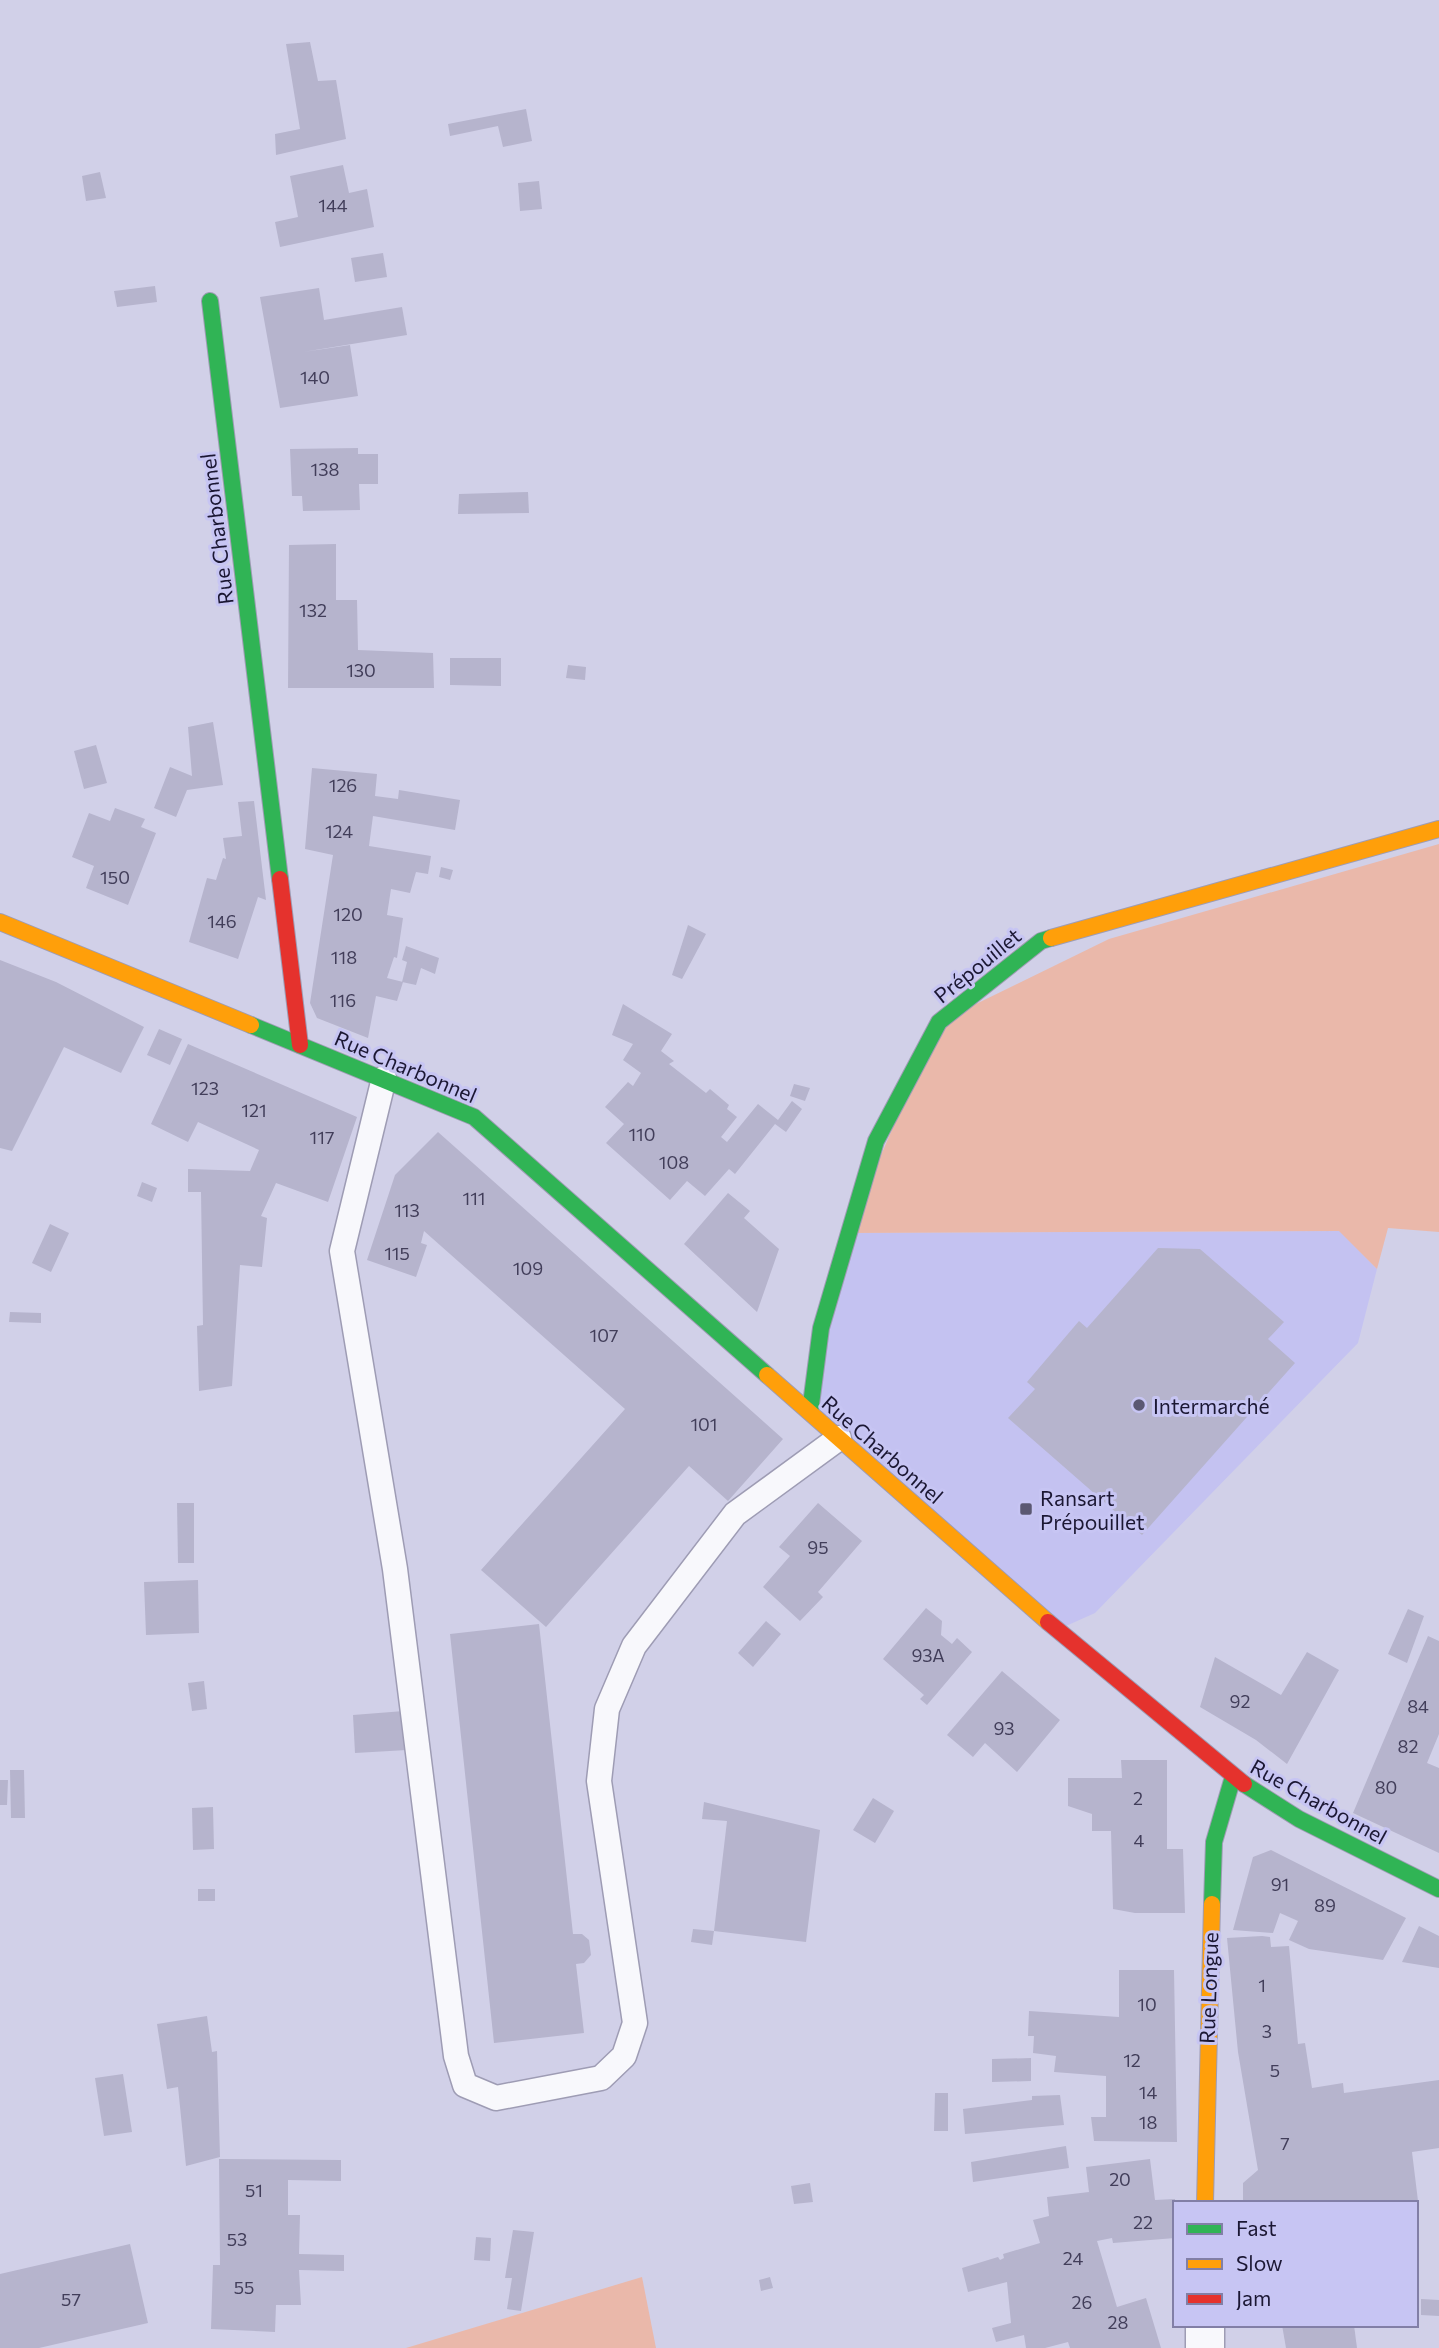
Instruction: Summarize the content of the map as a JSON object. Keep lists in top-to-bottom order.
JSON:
{
  "streets": {
    "street": ["Rue Charbonnel", "Prépouillet", "Rue Longue"]
  },
  "crossings": [
    ["Rue Charbonnel", "Prépouillet"],
    ["Rue Charbonnel", "Rue Longue"]
  ],
  "places": {
    "other": ["Intermarché"],
    "transit": ["Ransart Prépouillet"]
  },
  "house_numbers": [
    "144",
    "140",
    "138",
    "132",
    "130",
    "126",
    "124",
    "150",
    "120",
    "146",
    "118",
    "116",
    "123",
    "121",
    "110",
    "117",
    "108",
    "111",
    "113",
    "115",
    "109",
    "107",
    "101",
    "95",
    "93A",
    "92",
    "84",
    "93",
    "82",
    "80",
    "2",
    "4",
    "91",
    "89",
    "1",
    "10",
    "3",
    "12",
    "5",
    "14",
    "18",
    "7",
    "20",
    "51",
    "22",
    "53",
    "24",
    "55",
    "57",
    "26",
    "28"
  ],
  "legend": ["Fast", "Slow", "Jam"]
}
